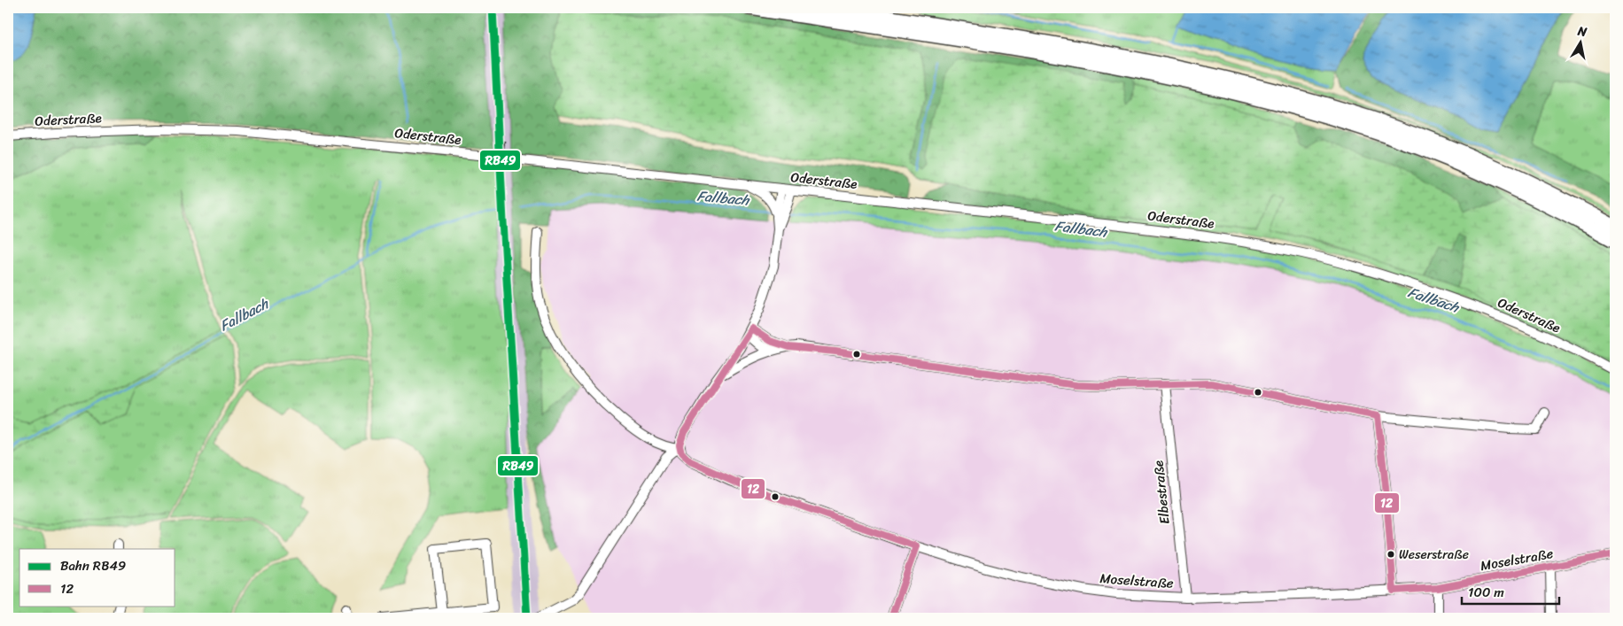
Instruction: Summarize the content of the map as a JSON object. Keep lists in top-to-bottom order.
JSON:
{
  "streets": {
    "street": ["Oderstraße", "Elbestraße", "Moselstraße"]
  },
  "crossings": [
    ["Elbestraße", "Moselstraße"]
  ],
  "water": ["Fallbach"],
  "places": ["Weserstraße"],
  "lines": ["rail line RB49", "transit line 12"],
  "legend": ["Bahn RB49", "12"],
  "scale_bar": "100 m",
  "north": "top"
}
